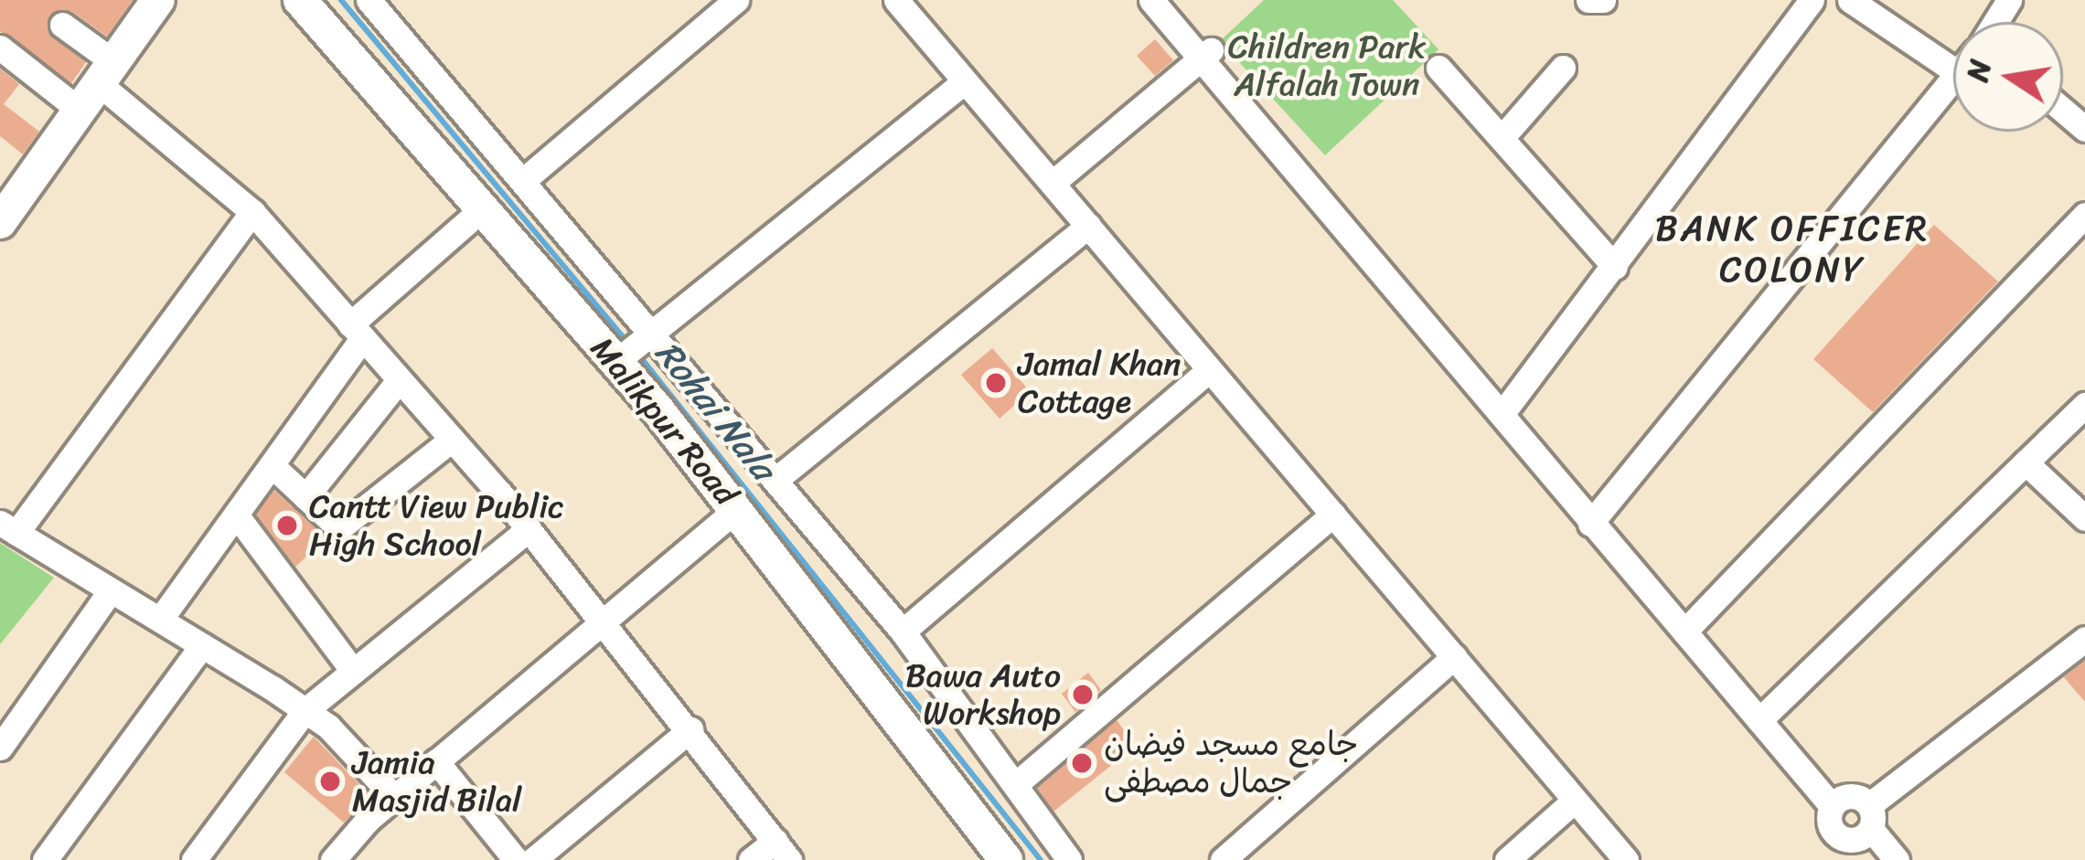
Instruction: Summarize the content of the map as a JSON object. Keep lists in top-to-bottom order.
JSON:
{
  "streets": {
    "street": ["Malikpur Road"]
  },
  "districts": ["BANK OFFICER COLONY"],
  "water": ["Rohai Nala"],
  "parks": ["Children Park Alfalah Town"],
  "places": [
    "Jamal Khan Cottage",
    "Cantt View Public High School",
    "Bawa Auto Workshop",
    "جامع مسجد فیضان جمال مصطفی",
    "Jamia Masjid Bilal"
  ],
  "north": "left"
}
